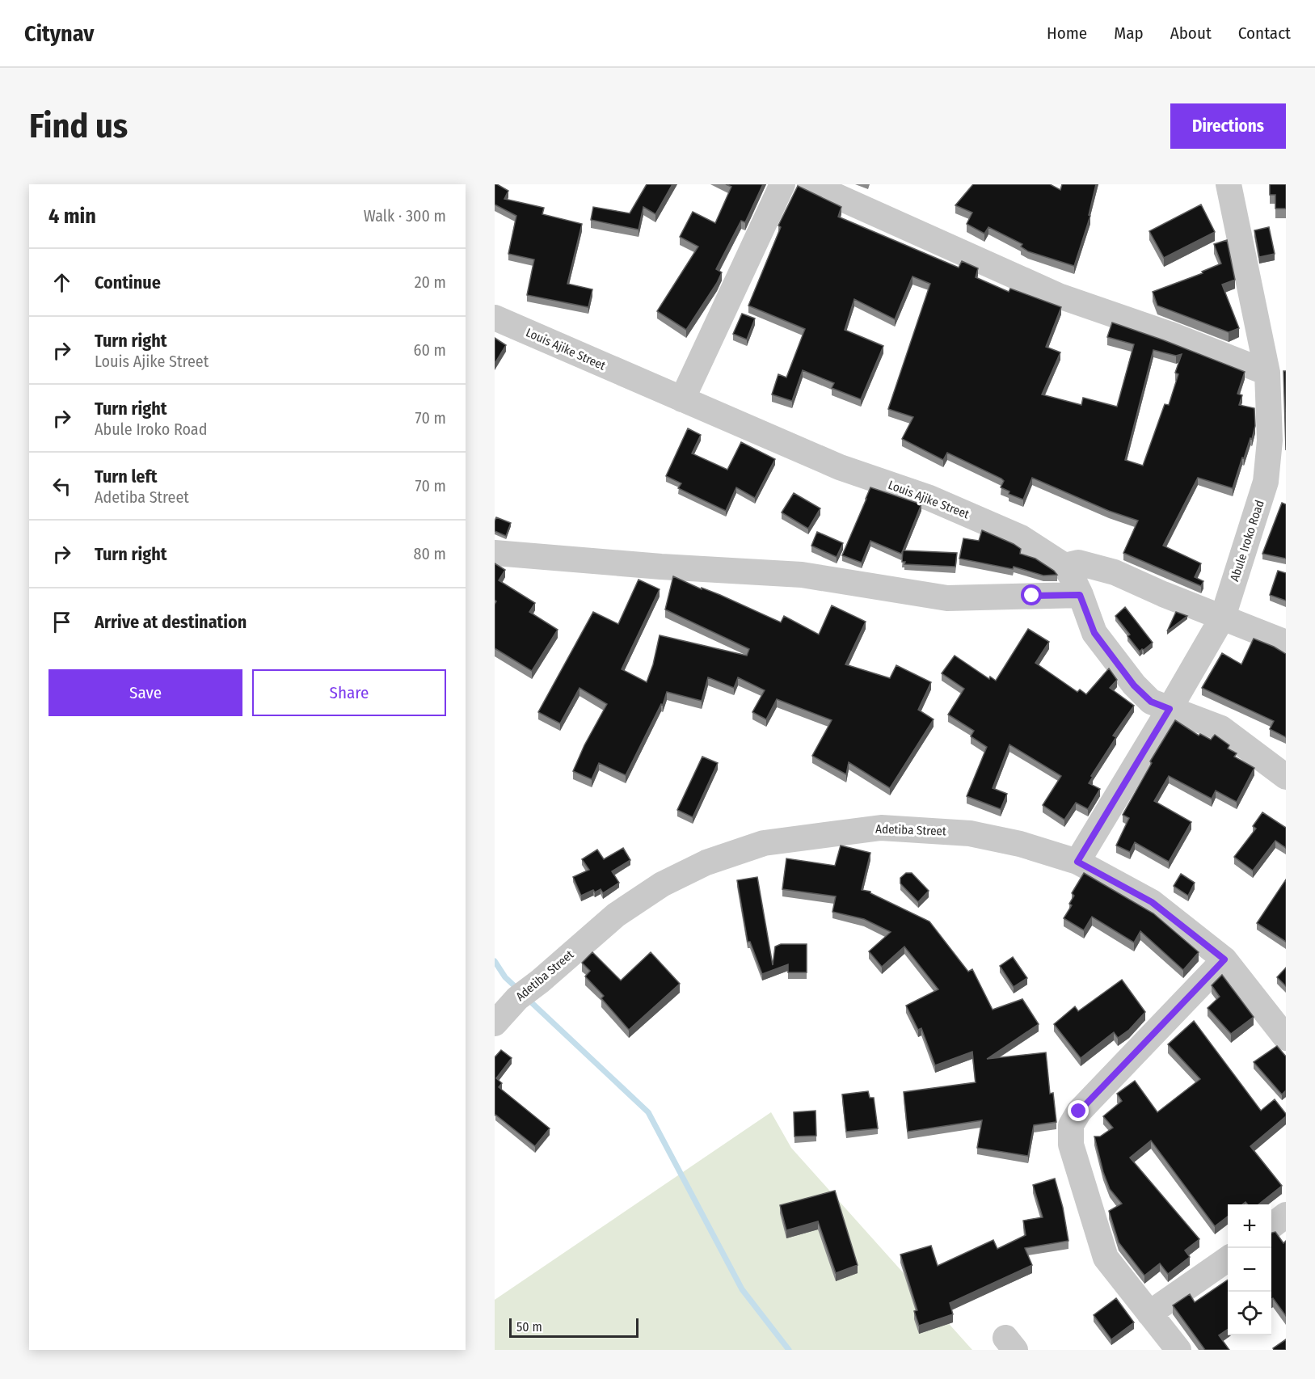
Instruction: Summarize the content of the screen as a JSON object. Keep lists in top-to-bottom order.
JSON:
{
  "streets": {
    "street": ["Louis Ajike Street", "Abule Iroko Road", "Adetiba Street"]
  },
  "crossings": [
    ["Louis Ajike Street", "Abule Iroko Road"],
    ["Abule Iroko Road", "Adetiba Street"]
  ],
  "scale_bar": "50 m",
  "page": {
    "header": "Citynav",
    "nav": [
      "Home",
      "Map",
      "About",
      "Contact"
    ],
    "buttons": [
      "Directions",
      ["Save", "Share"]
    ],
    "title": "Find us",
    "heading": ["4 min", "Walk · 300 m"],
    "list": [
      ["Continue", "20 m"],
      ["Turn right", "Louis Ajike Street", "60 m"],
      ["Turn right", "Abule Iroko Road", "70 m"],
      ["Turn left", "Adetiba Street", "70 m"],
      ["Turn right", "80 m"],
      "Arrive at destination"
    ],
    "map_buttons": ["+", "−"],
    "scale": "50 m"
  }
}
